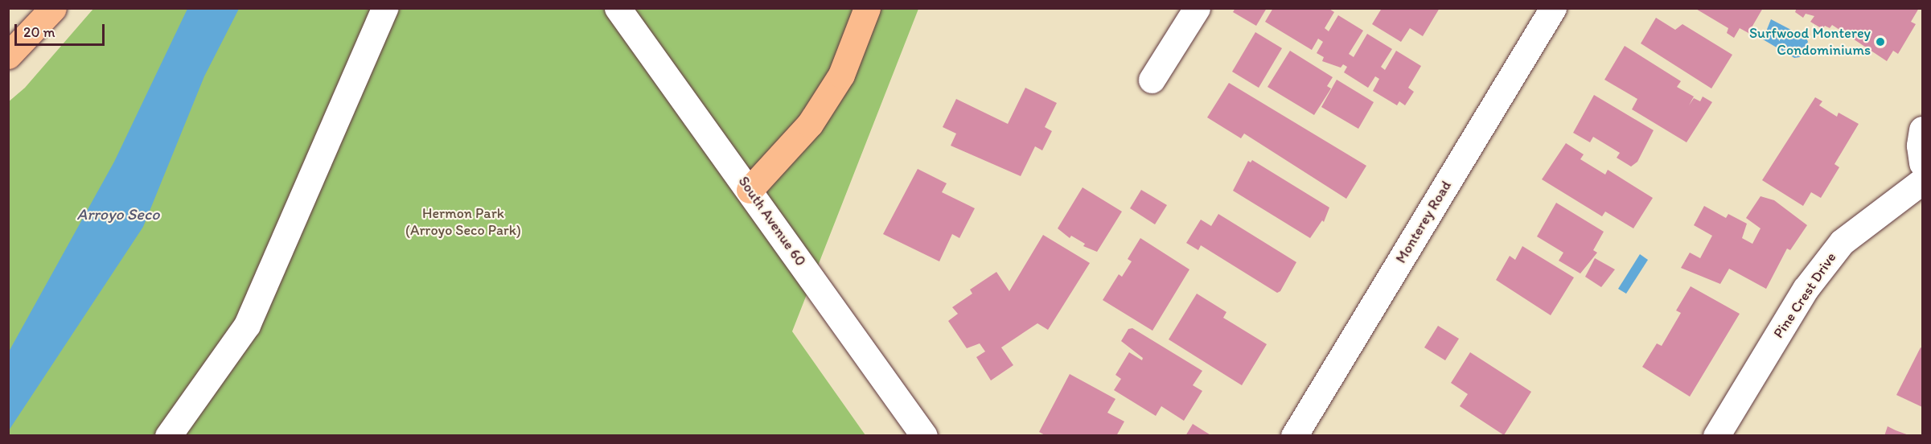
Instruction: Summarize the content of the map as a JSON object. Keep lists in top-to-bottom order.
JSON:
{
  "streets": {
    "street": ["South Avenue 60", "Monterey Road", "Pine Crest Drive"]
  },
  "water": ["Arroyo Seco"],
  "parks": ["Hermon Park (Arroyo Seco Park)"],
  "places": ["Surfwood Monterey Condominiums"],
  "scale_bar": "20 m"
}
